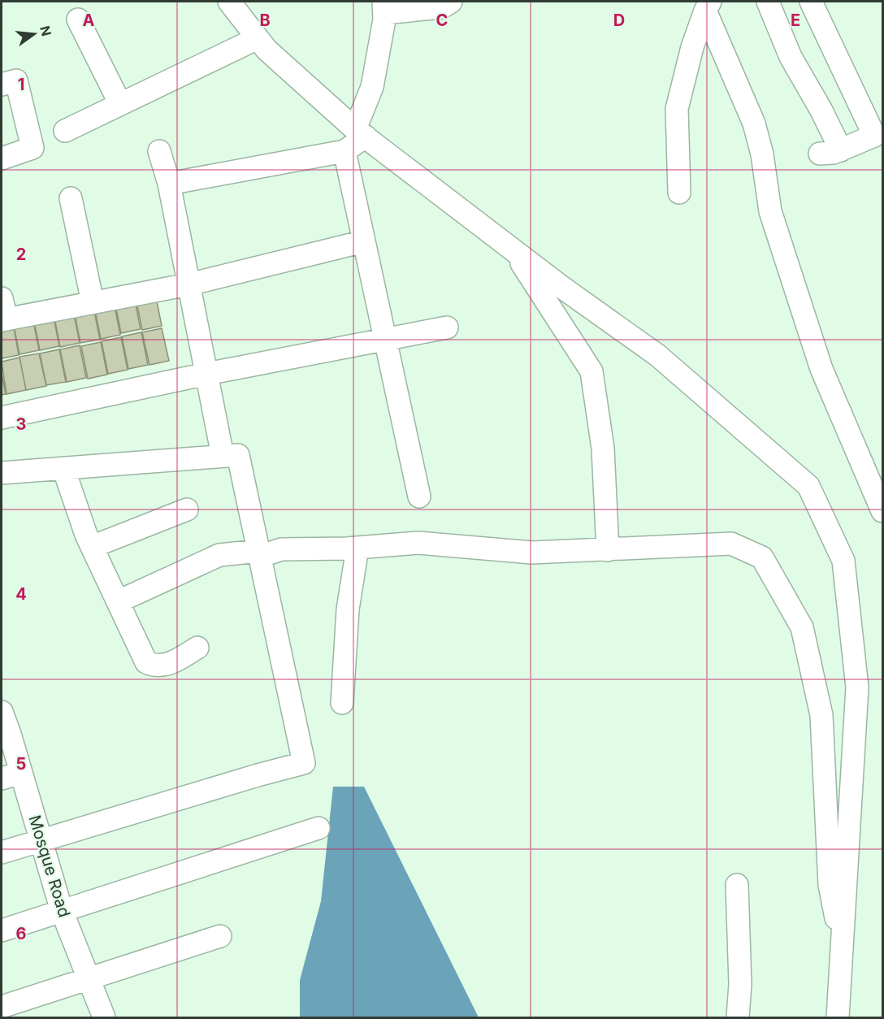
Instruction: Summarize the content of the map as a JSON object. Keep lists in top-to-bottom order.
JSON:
{
  "streets": {
    "street": ["Mosque Road"]
  },
  "north": "right",
  "grid": {
    "columns": [
      "A",
      "B",
      "C",
      "D",
      "E"
    ],
    "rows": [
      "1",
      "2",
      "3",
      "4",
      "5",
      "6"
    ]
  }
}
